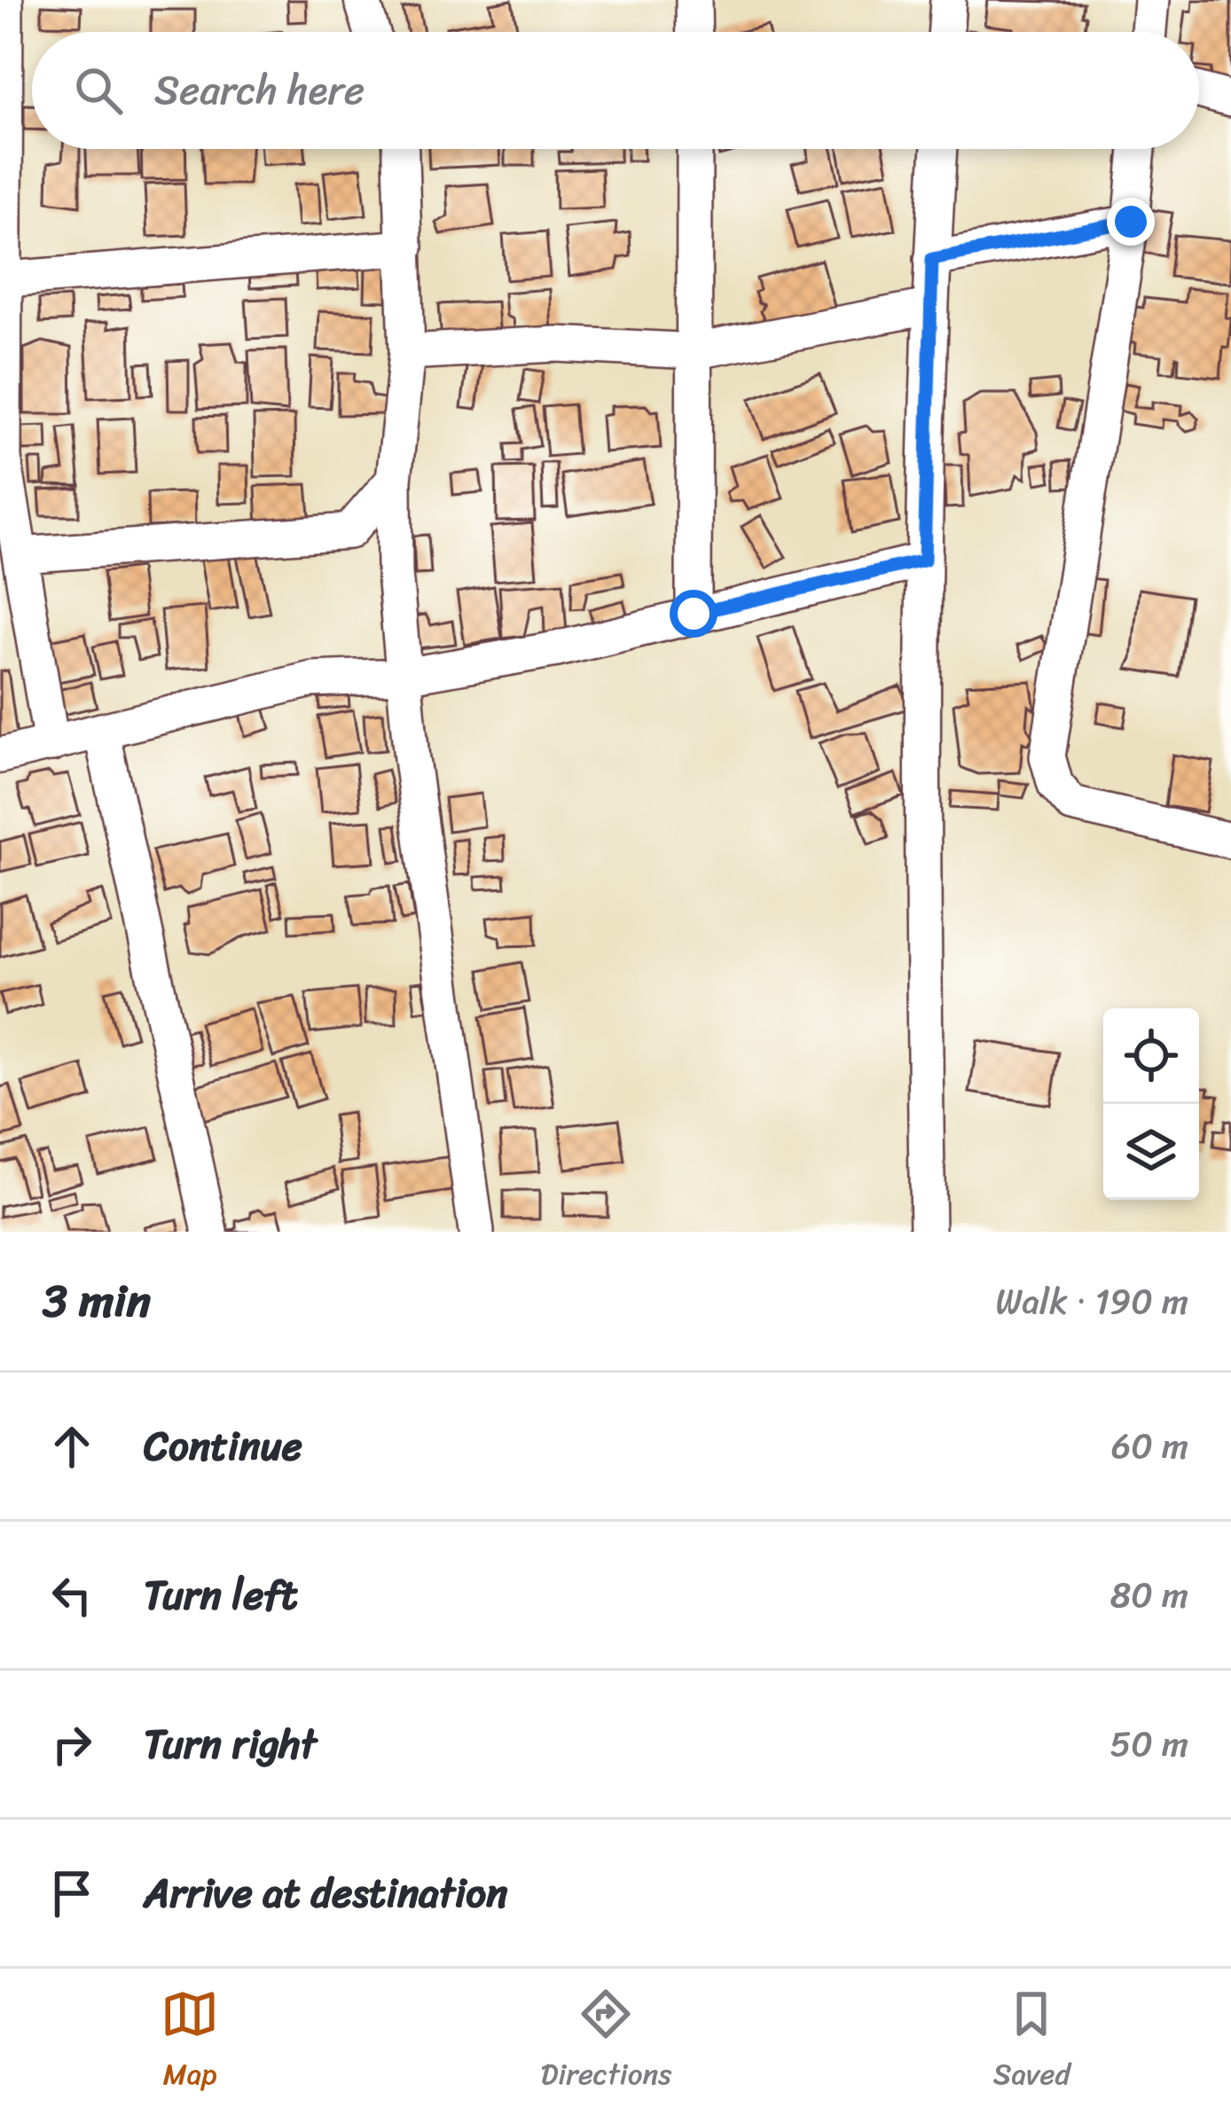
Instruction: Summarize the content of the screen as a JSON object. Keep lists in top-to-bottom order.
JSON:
{
  "page": {
    "search": "Search here",
    "heading": ["3 min", "Walk · 190 m"],
    "list": [
      ["Continue", "60 m"],
      ["Turn left", "80 m"],
      ["Turn right", "50 m"],
      "Arrive at destination"
    ],
    "nav": ["Map", "Directions", "Saved"]
  }
}
